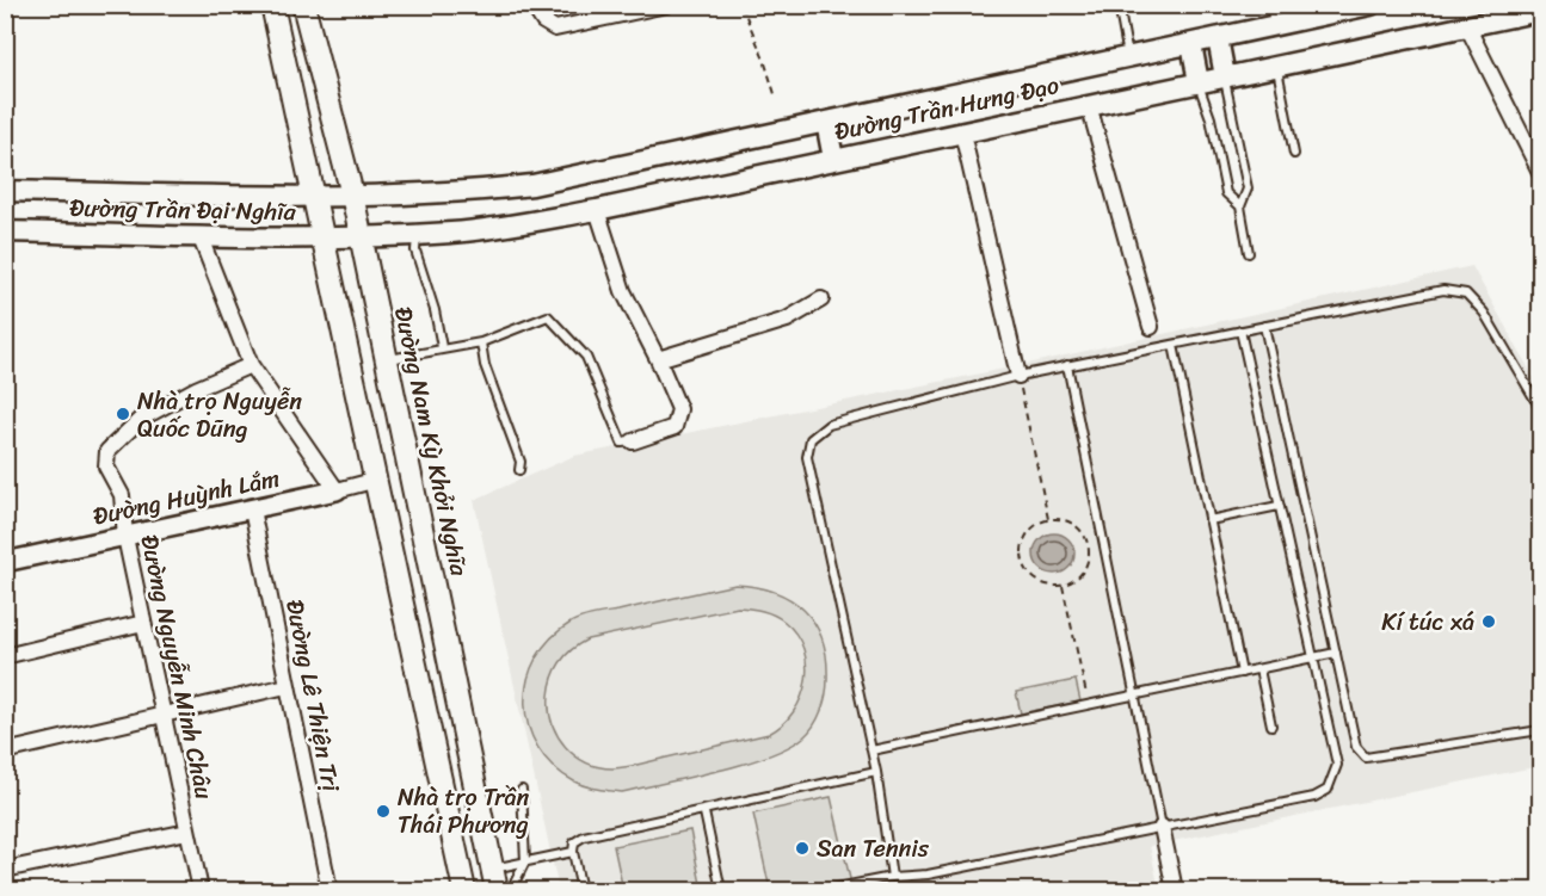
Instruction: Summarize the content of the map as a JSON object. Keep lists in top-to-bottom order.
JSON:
{
  "streets": {
    "main road": ["Đường Trần Hưng Đạo", "Đường Trần Đại Nghĩa", "Đường Nam Kỳ Khởi Nghĩa"],
    "street": ["Đường Huỳnh Lắm", "Đường Nguyễn Minh Châu", "Đường Lê Thiện Trị"]
  },
  "crossings": [
    ["Đường Trần Hưng Đạo", "Đường Trần Đại Nghĩa"],
    ["Đường Trần Hưng Đạo", "Đường Nam Kỳ Khởi Nghĩa"],
    ["Đường Trần Đại Nghĩa", "Đường Nam Kỳ Khởi Nghĩa"],
    ["Đường Huỳnh Lắm", "Đường Nguyễn Minh Châu"],
    ["Đường Huỳnh Lắm", "Đường Lê Thiện Trị"]
  ],
  "places": [
    "Nhà trọ Nguyễn Quốc Dũng",
    "Kí túc xá",
    "Nhà trọ Trần Thái Phương",
    "San Tennis"
  ]
}
